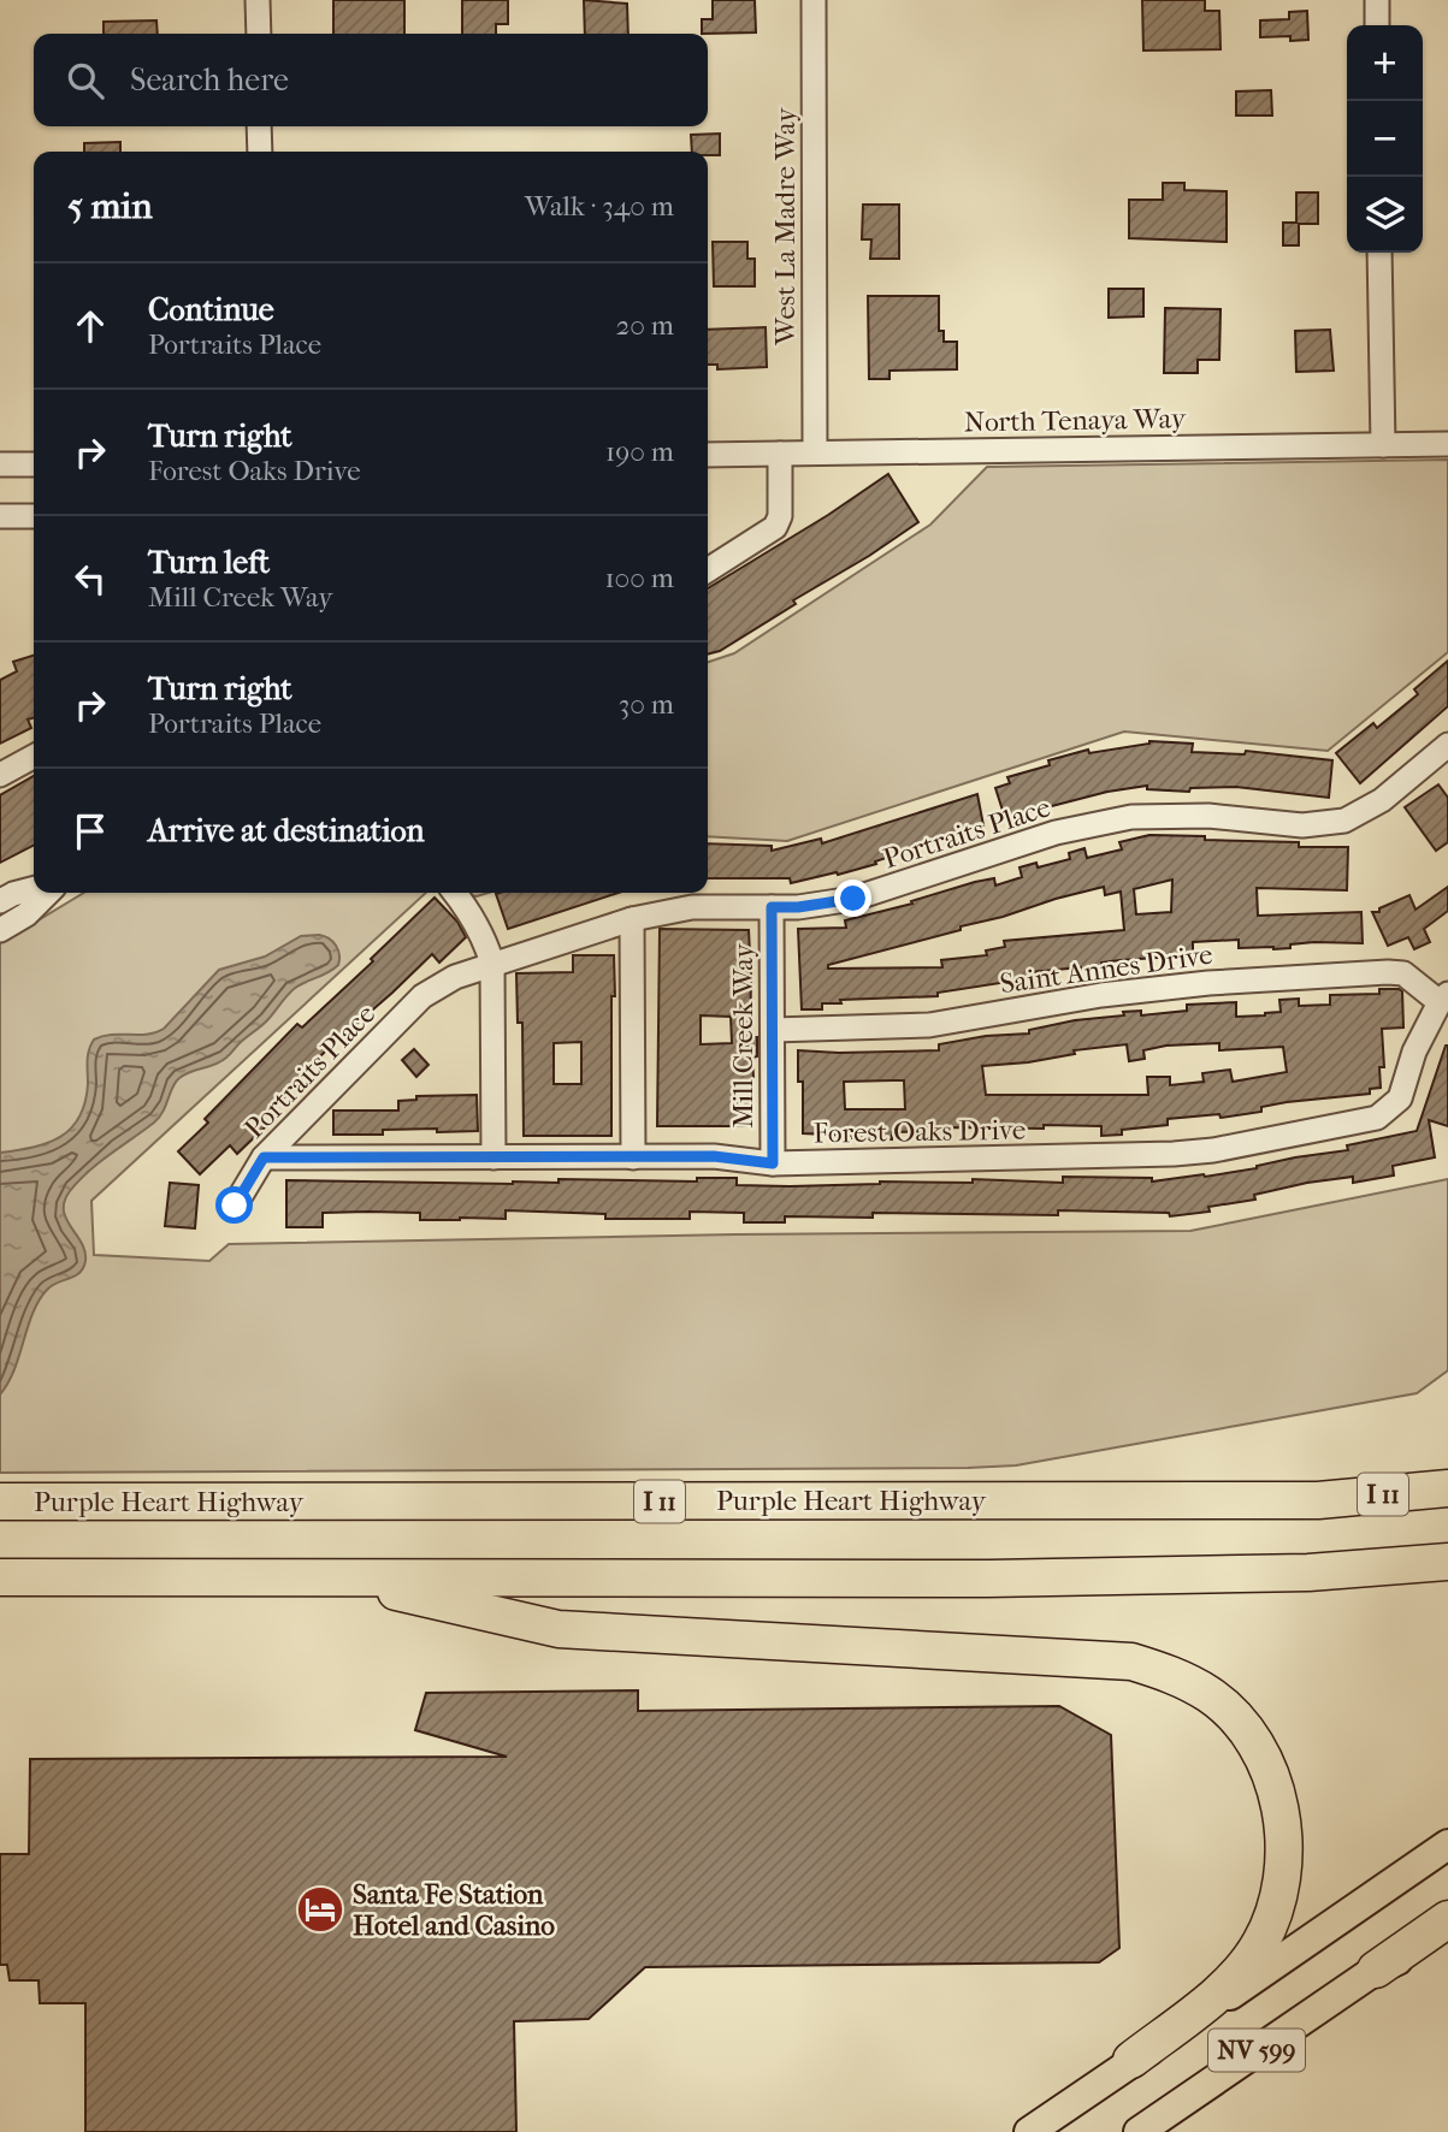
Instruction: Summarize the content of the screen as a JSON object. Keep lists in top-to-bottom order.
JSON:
{
  "streets": {
    "highway": ["I 11", "Purple Heart Highway"],
    "main road": ["NV 599"],
    "street": [
      "West La Madre Way",
      "North Tenaya Way",
      "Portraits Place",
      "Saint Annes Drive",
      "Mill Creek Way",
      "Forest Oaks Drive"
    ]
  },
  "crossings": [
    ["West La Madre Way", "North Tenaya Way"],
    ["Portraits Place", "Mill Creek Way"],
    ["Portraits Place", "Forest Oaks Drive"],
    ["Saint Annes Drive", "Mill Creek Way"],
    ["Saint Annes Drive", "Forest Oaks Drive"],
    ["Mill Creek Way", "Forest Oaks Drive"]
  ],
  "places": {
    "hotel": ["Santa Fe Station Hotel and Casino"]
  },
  "page": {
    "map_buttons": ["+", "−"],
    "search": "Search here",
    "heading": ["5 min", "Walk · 340 m"],
    "list": [
      ["Continue", "Portraits Place", "20 m"],
      ["Turn right", "Forest Oaks Drive", "190 m"],
      ["Turn left", "Mill Creek Way", "100 m"],
      ["Turn right", "Portraits Place", "30 m"],
      "Arrive at destination"
    ]
  }
}
